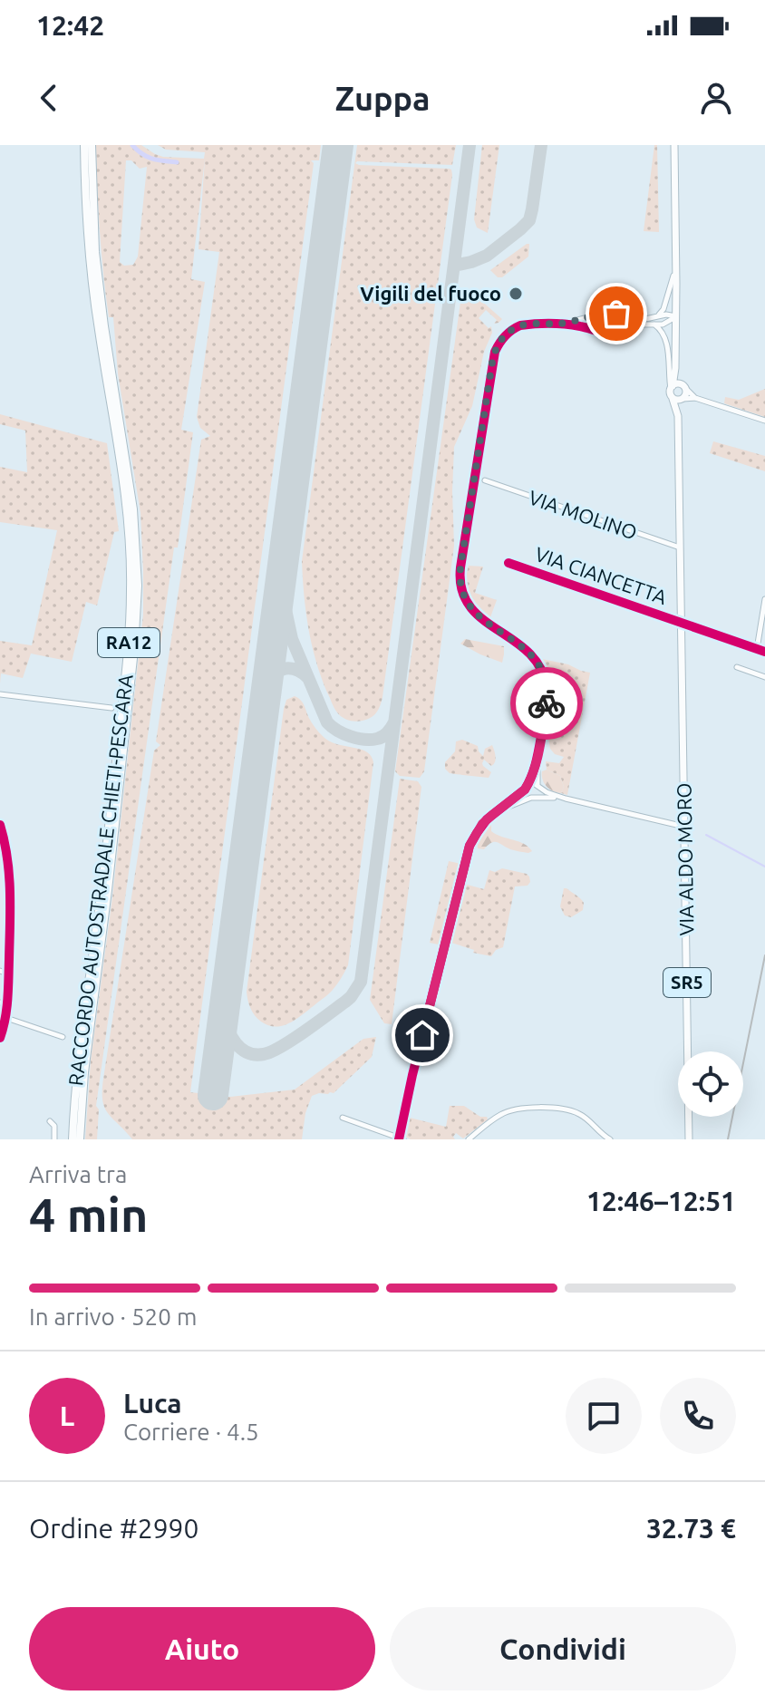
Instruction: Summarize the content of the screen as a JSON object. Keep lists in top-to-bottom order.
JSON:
{
  "streets": {
    "highway": ["RA12", "RACCORDO AUTOSTRADALE CHIETI-PESCARA"],
    "main road": ["VIA ALDO MORO", "SR5"],
    "street": ["VIA MOLINO", "VIA CIANCETTA"]
  },
  "crossings": [
    ["VIA MOLINO", "SR5"],
    ["VIA CIANCETTA", "VIA ALDO MORO"],
    ["VIA CIANCETTA", "SR5"],
    ["VIA ALDO MORO", "SR5"]
  ],
  "places": ["Vigili del fuoco"],
  "page": {
    "status": "12:42",
    "header": "Zuppa",
    "heading": ["4 min", "Arriva tra", "12:46–12:51"],
    "panel": [
      "Luca",
      "Corriere · 4.5",
      "Ordine #2990",
      "32.73 €"
    ],
    "bar": "In arrivo · 520 m",
    "round": "L",
    "buttons": ["Aiuto", "Condividi"]
  }
}
